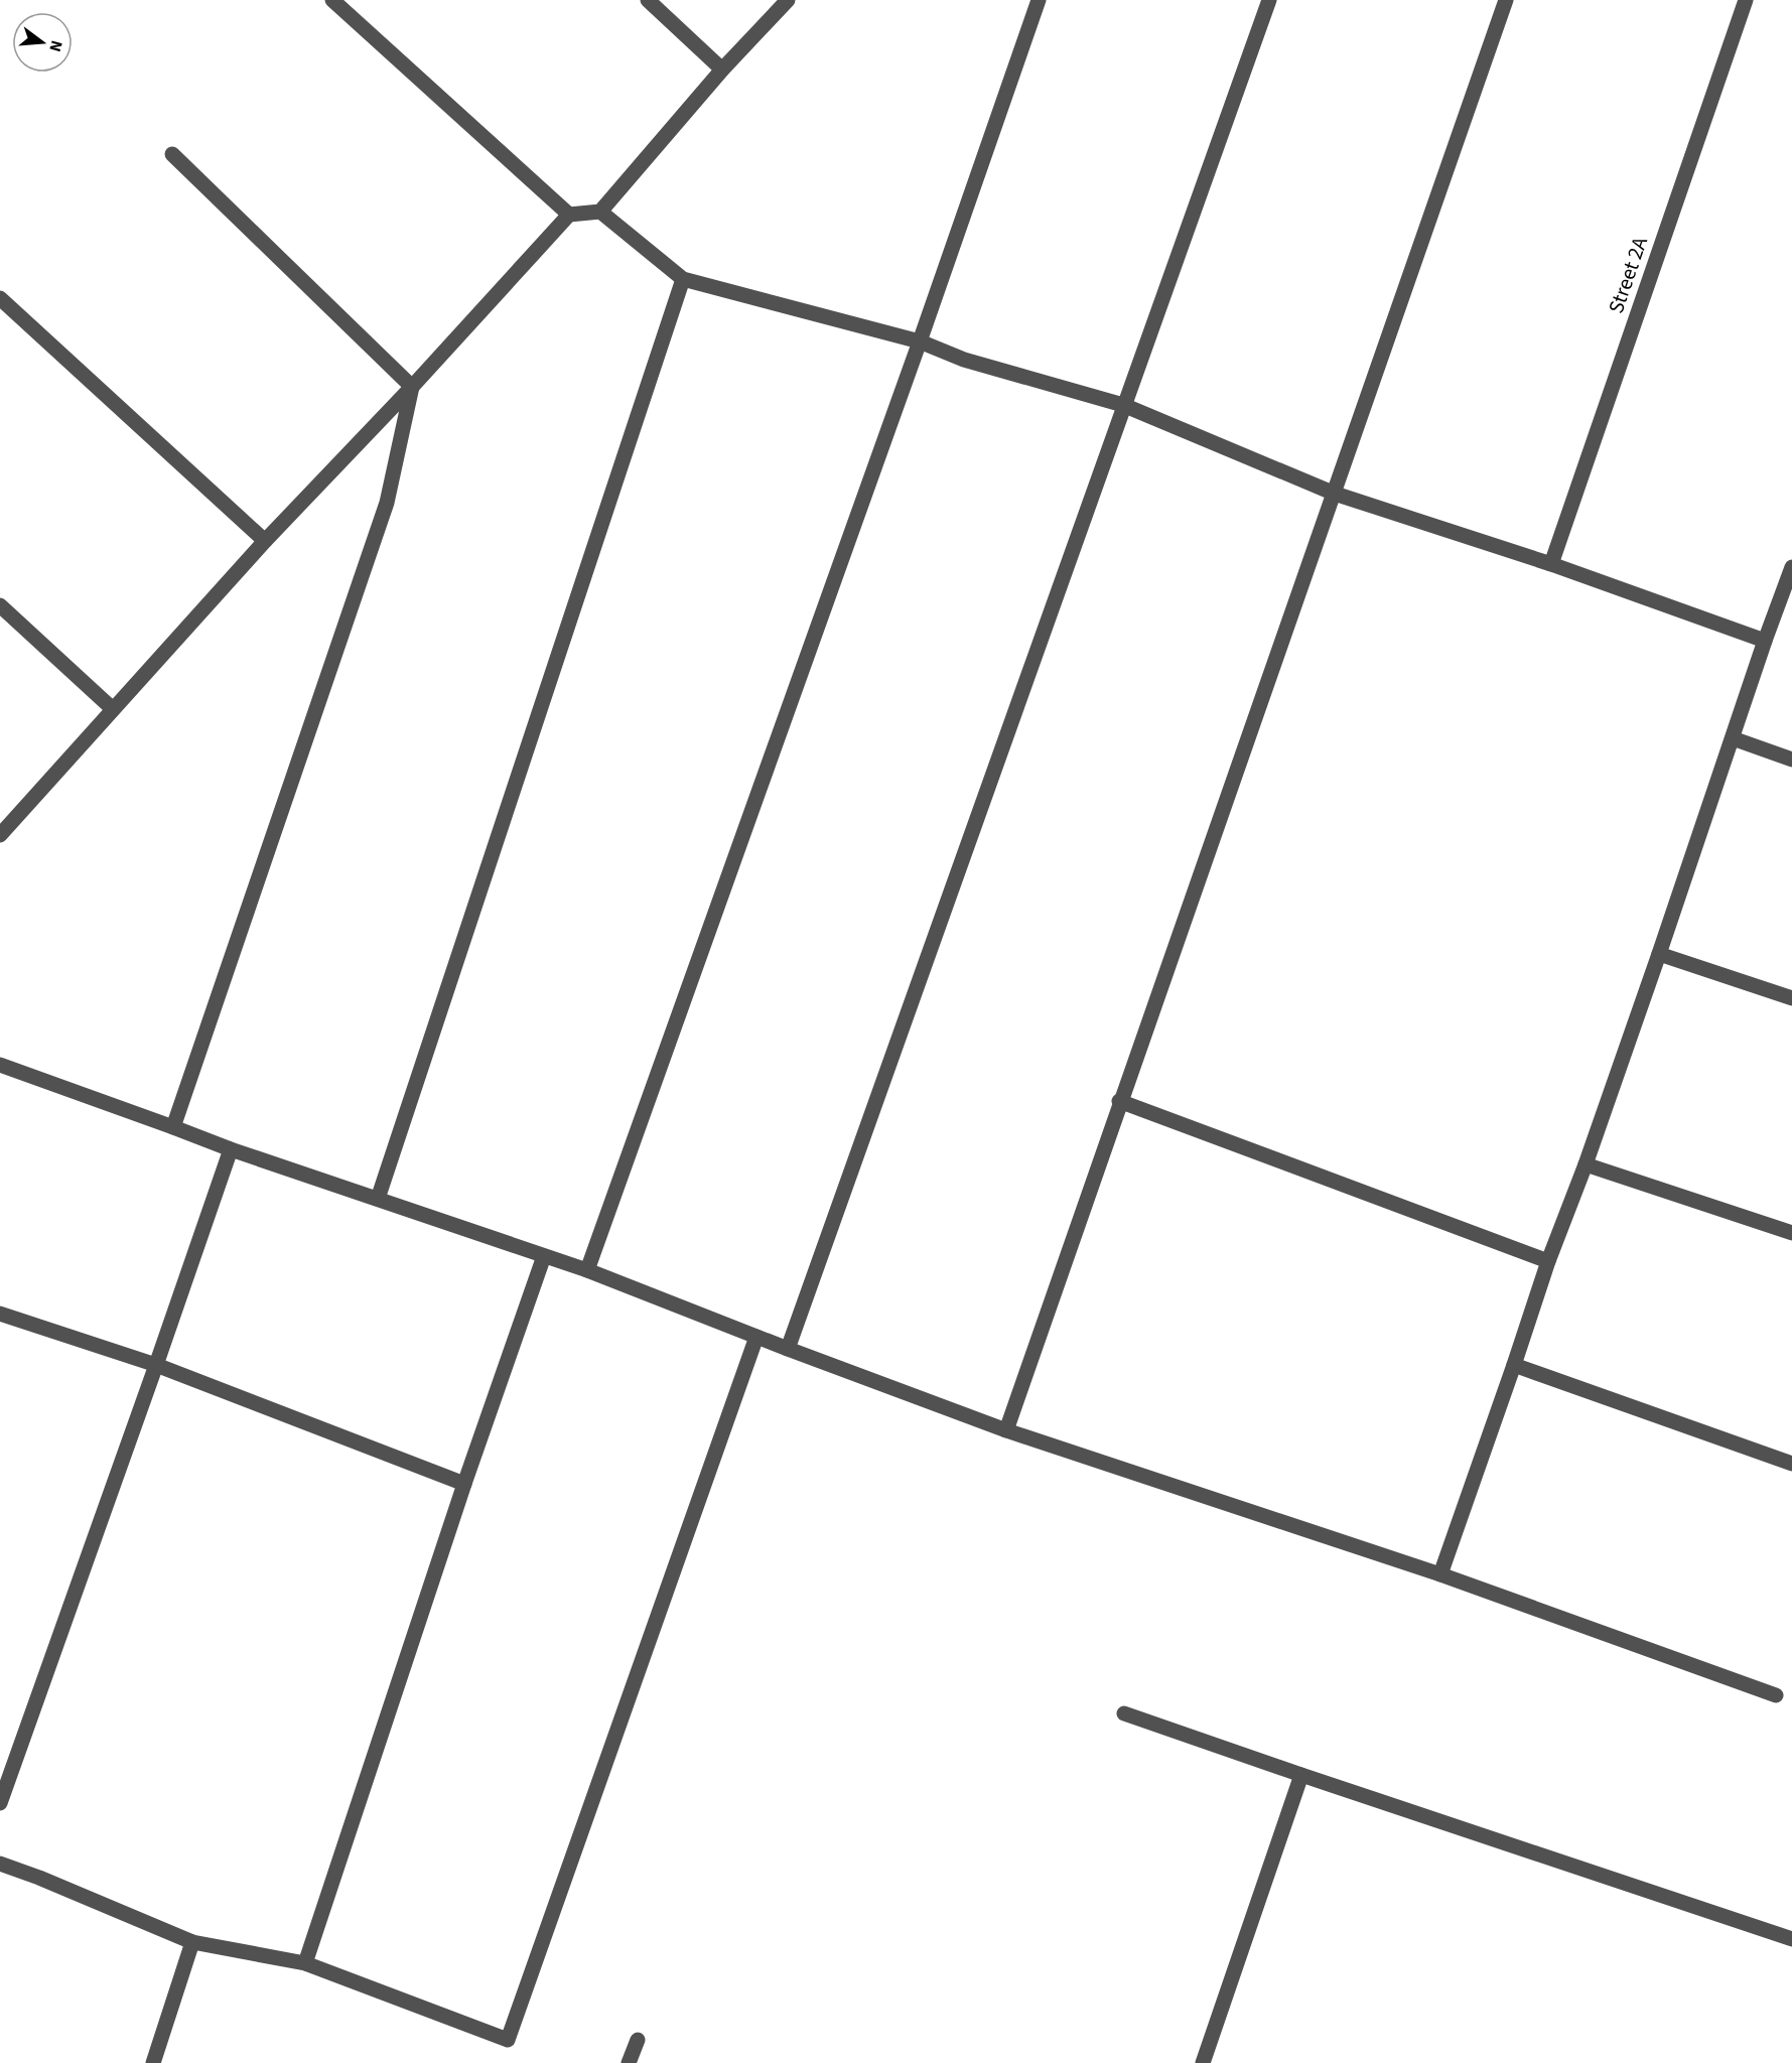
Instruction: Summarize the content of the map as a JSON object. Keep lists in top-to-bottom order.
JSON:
{
  "streets": {
    "street": ["Street 2A"]
  },
  "north": "right"
}
